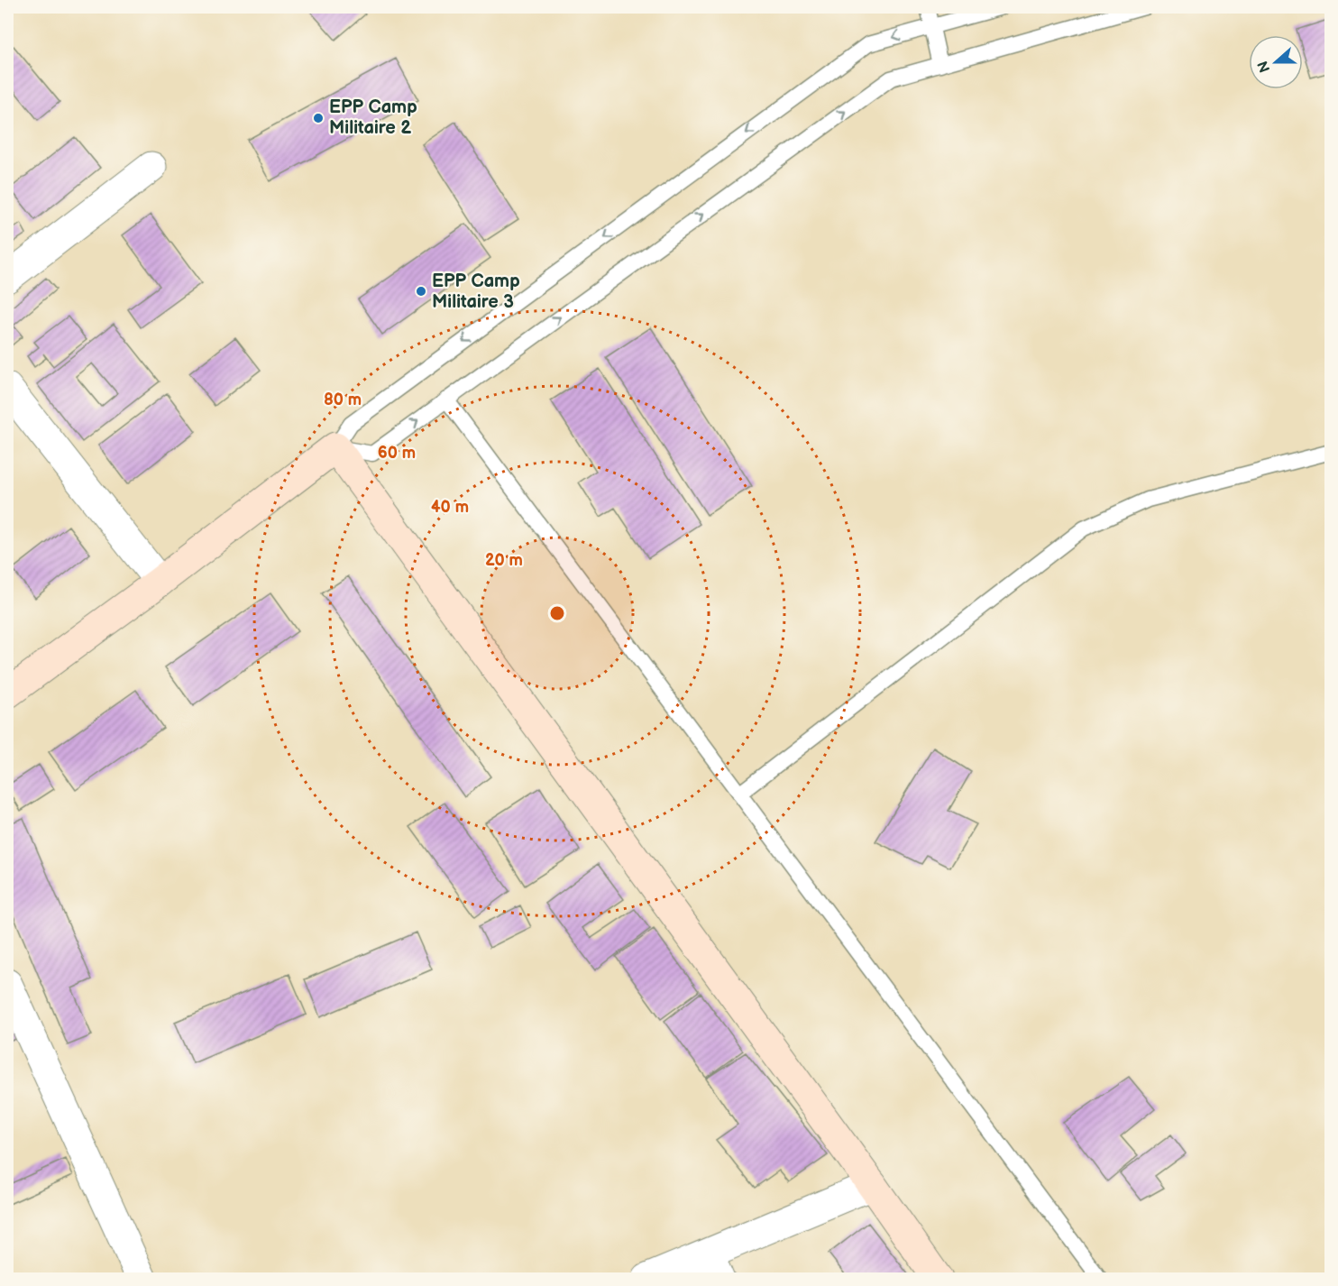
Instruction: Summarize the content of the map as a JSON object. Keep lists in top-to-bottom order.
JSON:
{
  "places": ["EPP Camp Militaire 2", "EPP Camp Militaire 3"],
  "north": "left",
  "rings": [
    "80 m",
    "60 m",
    "40 m",
    "20 m"
  ]
}
